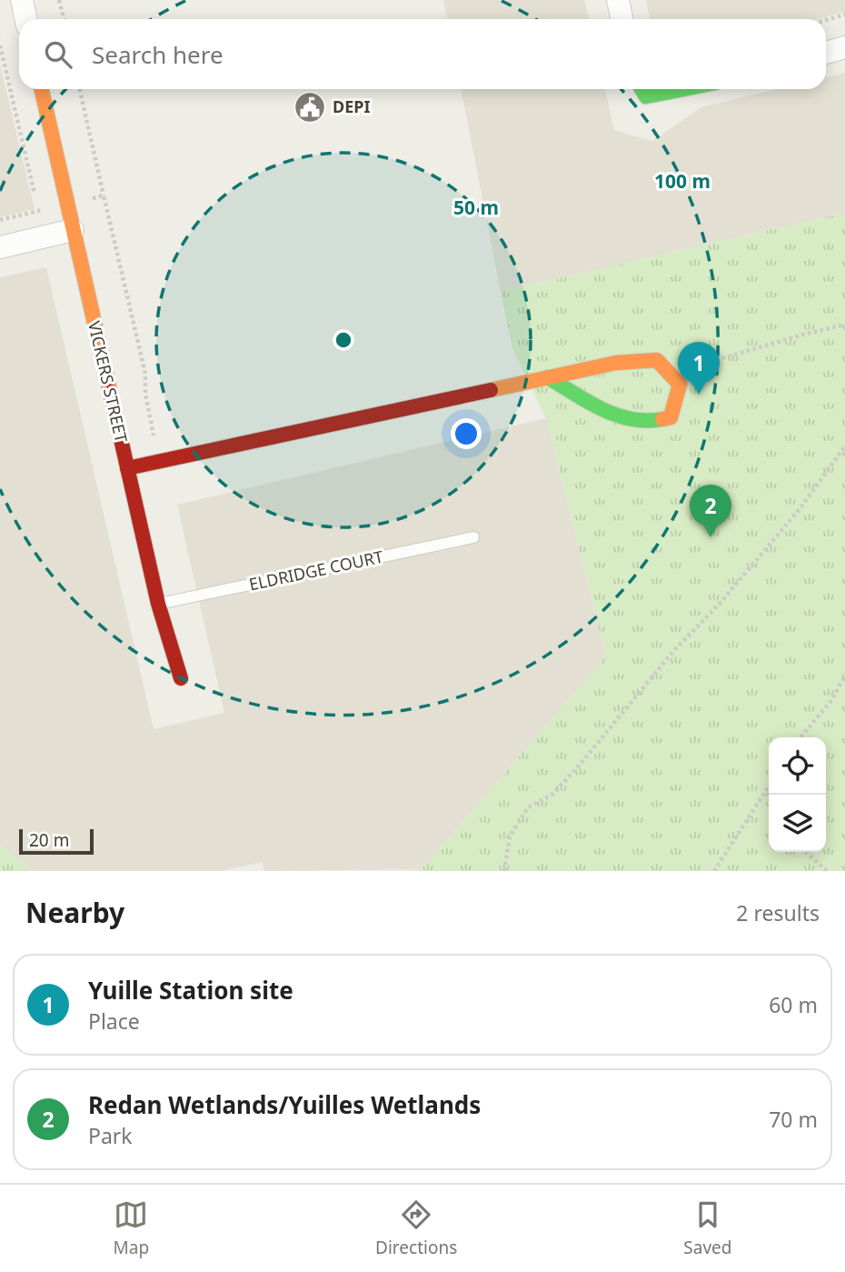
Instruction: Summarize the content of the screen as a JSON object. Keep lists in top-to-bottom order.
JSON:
{
  "streets": {
    "street": ["VICKERS STREET"],
    "lane": ["ELDRIDGE COURT"]
  },
  "crossings": [
    ["VICKERS STREET", "ELDRIDGE COURT"]
  ],
  "places": {
    "public building": ["DEPI"]
  },
  "scale_bar": "20 m",
  "page": {
    "search": "Search here",
    "pins": ["1", "2"],
    "scale": "20 m",
    "heading": ["Nearby", "2 results"],
    "list": [
      {
        "mark": "1",
        "name": "Yuille Station site",
        "note": "Place",
        "value": "60 m"
      },
      {
        "mark": "2",
        "name": "Redan Wetlands/Yuilles Wetlands",
        "note": "Park",
        "value": "70 m"
      }
    ],
    "nav": ["Map", "Directions", "Saved"]
  },
  "rings": ["100 m", "50 m"]
}
